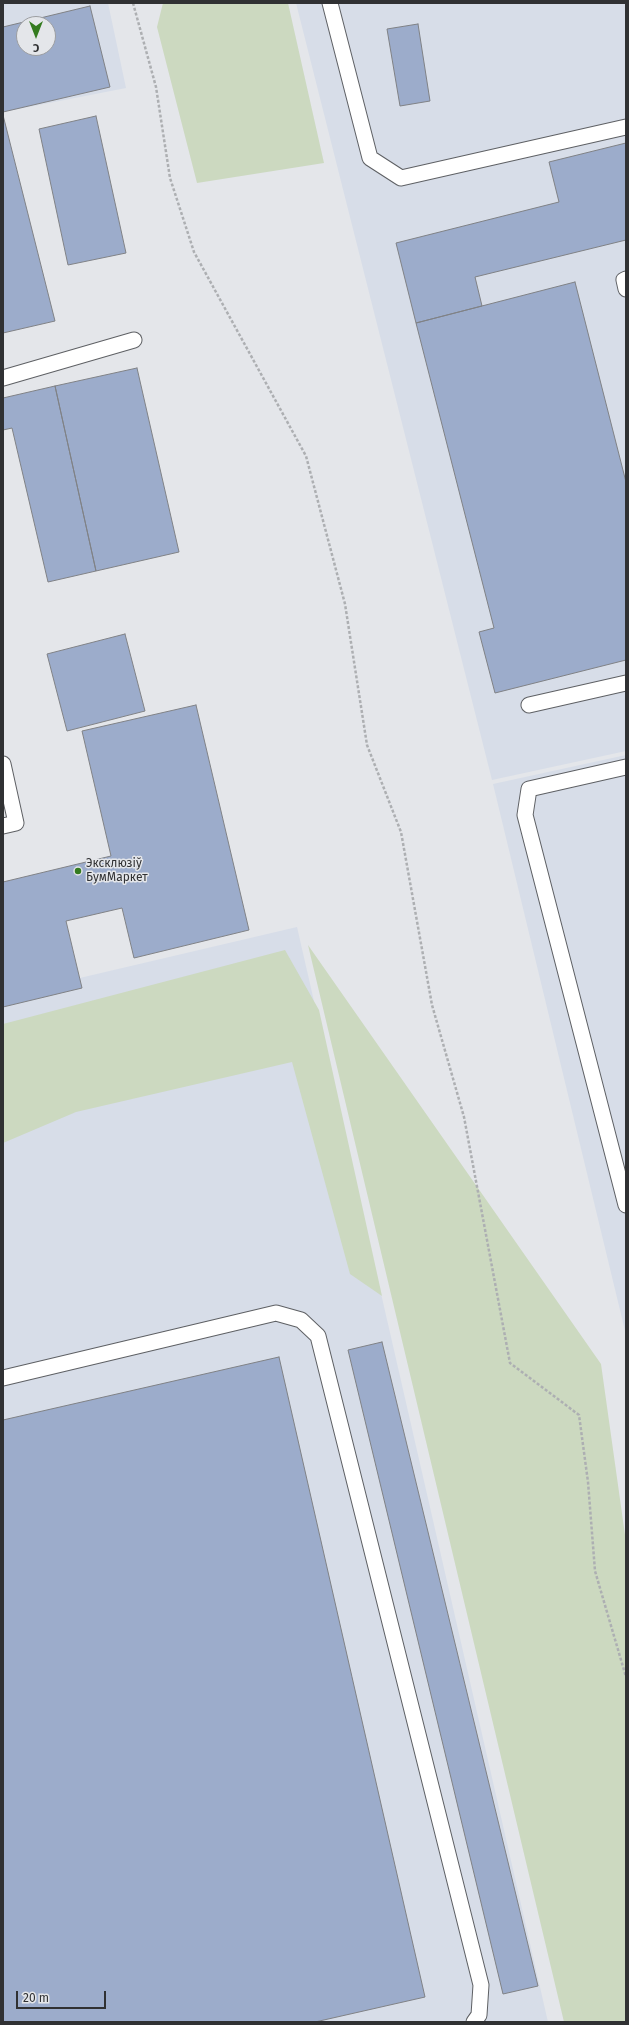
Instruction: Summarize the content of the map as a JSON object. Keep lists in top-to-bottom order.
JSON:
{
  "places": ["Эксклюзіў БумМаркет"],
  "scale_bar": "20 m",
  "north": "bottom"
}
